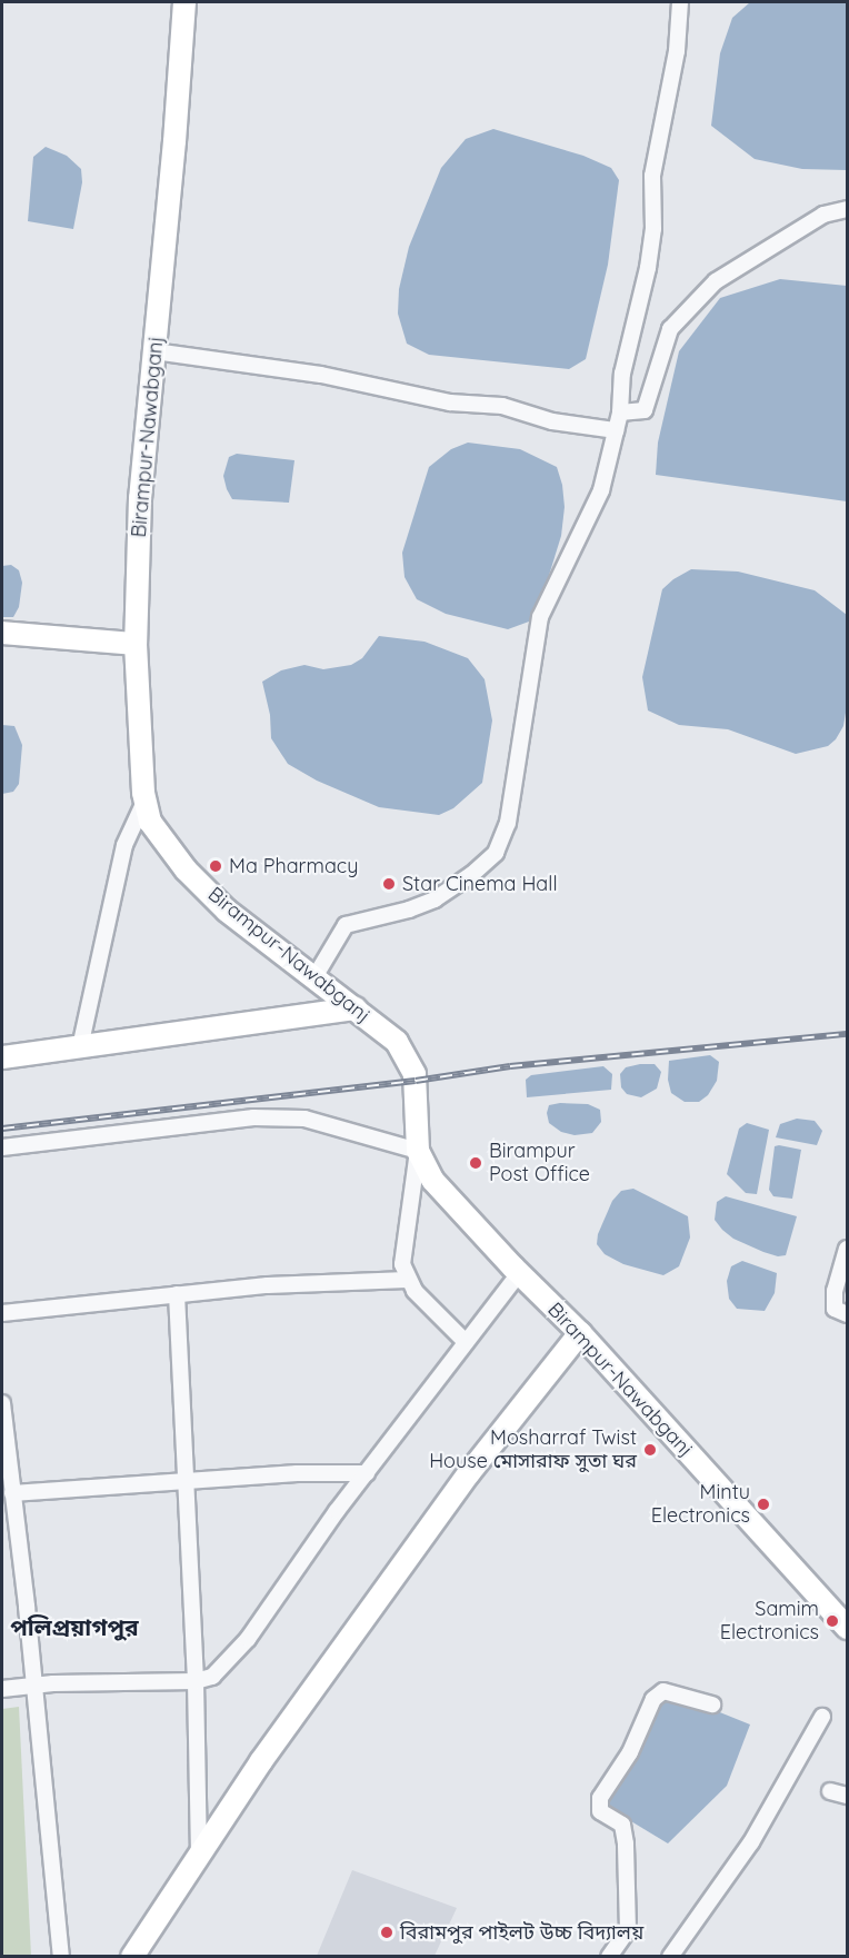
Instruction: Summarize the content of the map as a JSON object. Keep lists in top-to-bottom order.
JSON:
{
  "streets": {
    "main road": ["Birampur-Nawabganj"]
  },
  "districts": ["পলিপ্রয়াগপুর"],
  "places": [
    "Ma Pharmacy",
    "Star Cinema Hall",
    "Birampur Post Office",
    "Mosharraf Twist House মোসারাফ সুতা ঘর",
    "Mintu Electronics",
    "Samim Electronics",
    "বিরামপুর পাইলট উচ্চ বিদ্যালয়"
  ]
}
